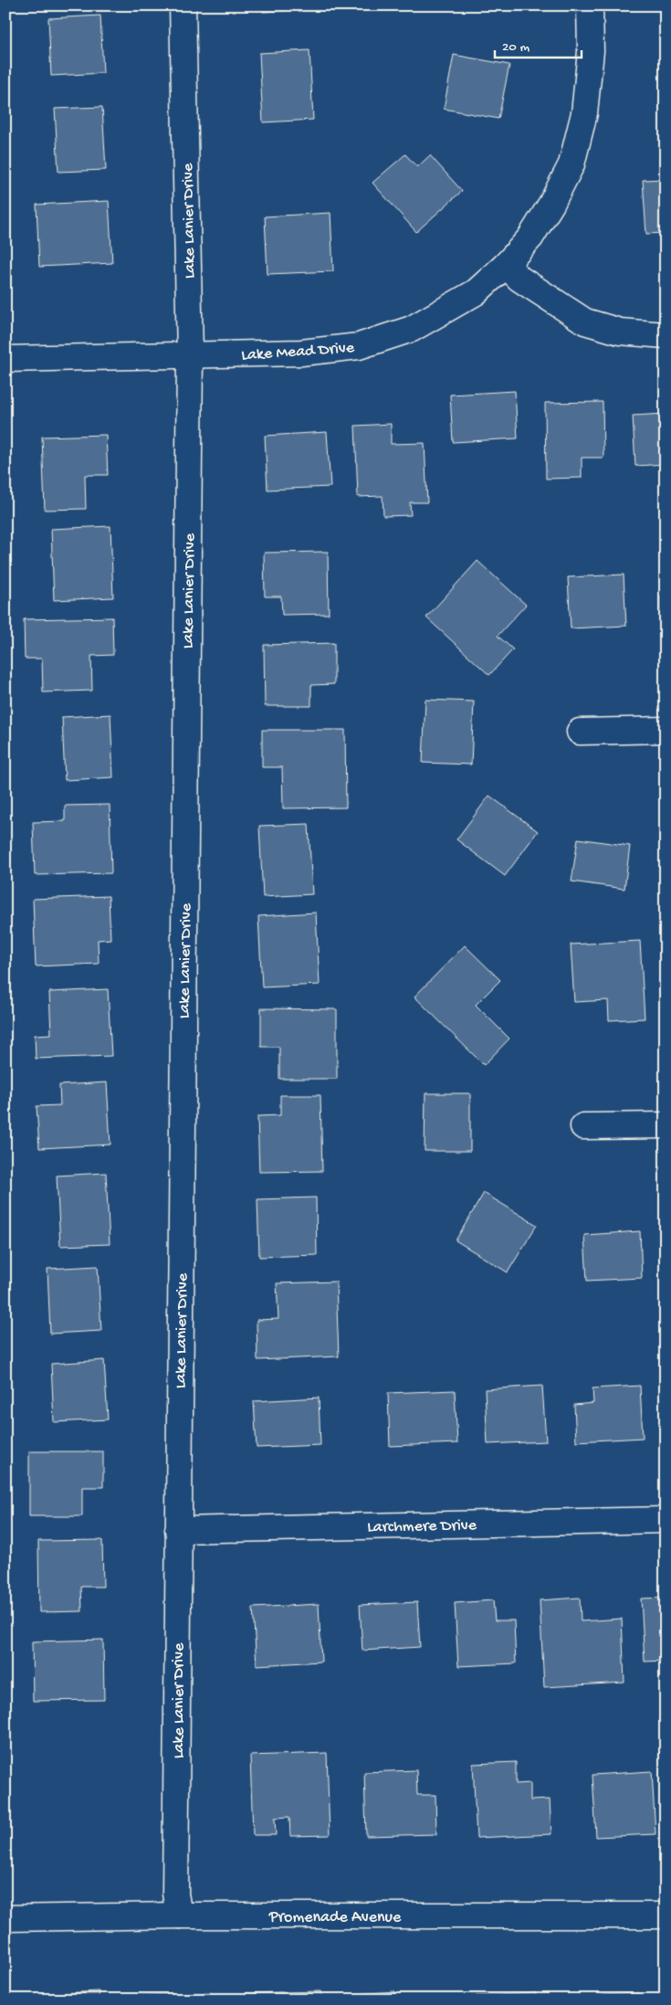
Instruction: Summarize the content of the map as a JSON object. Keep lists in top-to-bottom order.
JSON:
{
  "streets": {
    "street": [
      "Lake Lanier Drive",
      "Lake Mead Drive",
      "Larchmere Drive",
      "Promenade Avenue"
    ]
  },
  "crossings": [
    ["Lake Lanier Drive", "Lake Mead Drive"],
    ["Lake Lanier Drive", "Larchmere Drive"],
    ["Lake Lanier Drive", "Promenade Avenue"]
  ],
  "scale_bar": "20 m"
}
